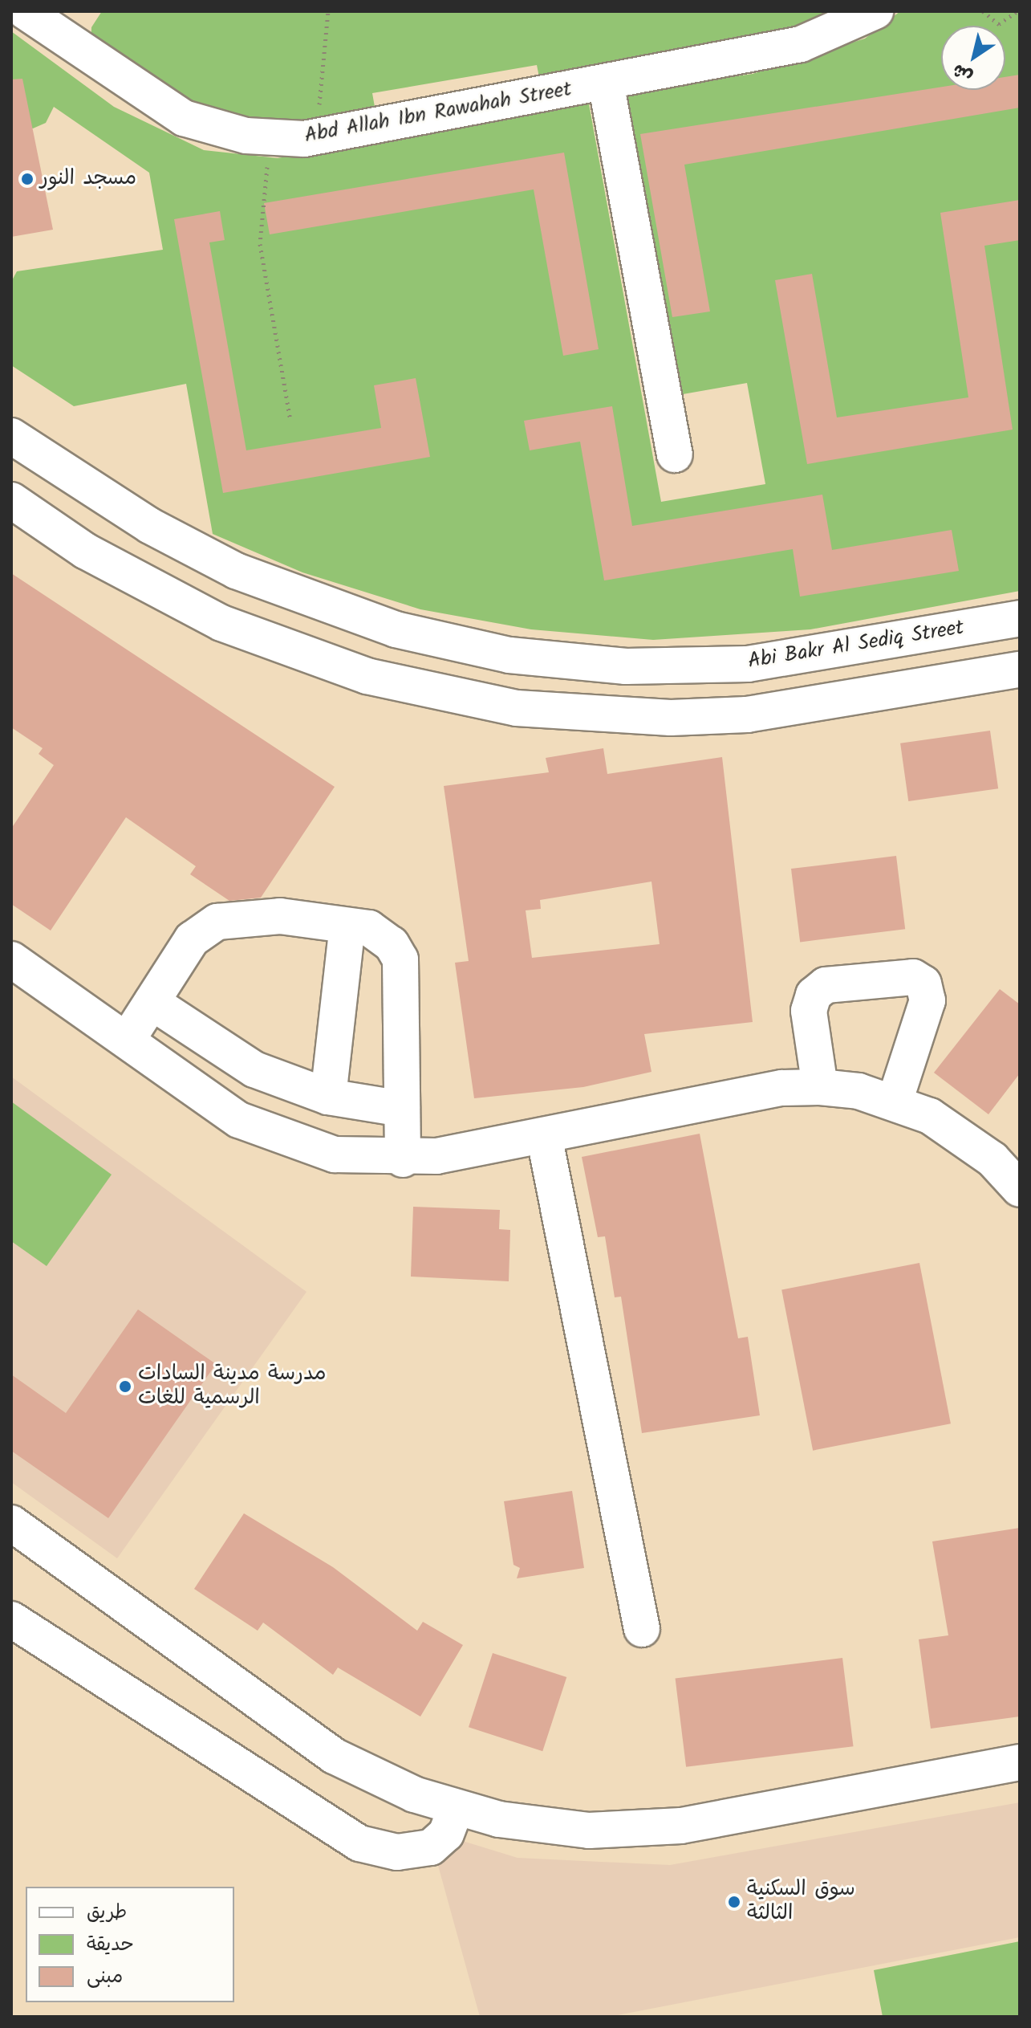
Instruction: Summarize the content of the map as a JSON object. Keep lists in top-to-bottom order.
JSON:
{
  "streets": {
    "street": ["Abd Allah Ibn Rawahah Street", "Abi Bakr Al Sediq Street"]
  },
  "places": ["مسجد النور", "مدرسة مدينة السادات الرسمية للغات", "سوق السكنية الثالثة"],
  "legend": ["طريق", "حديقة", "مبنى"],
  "north": "bottom left"
}
